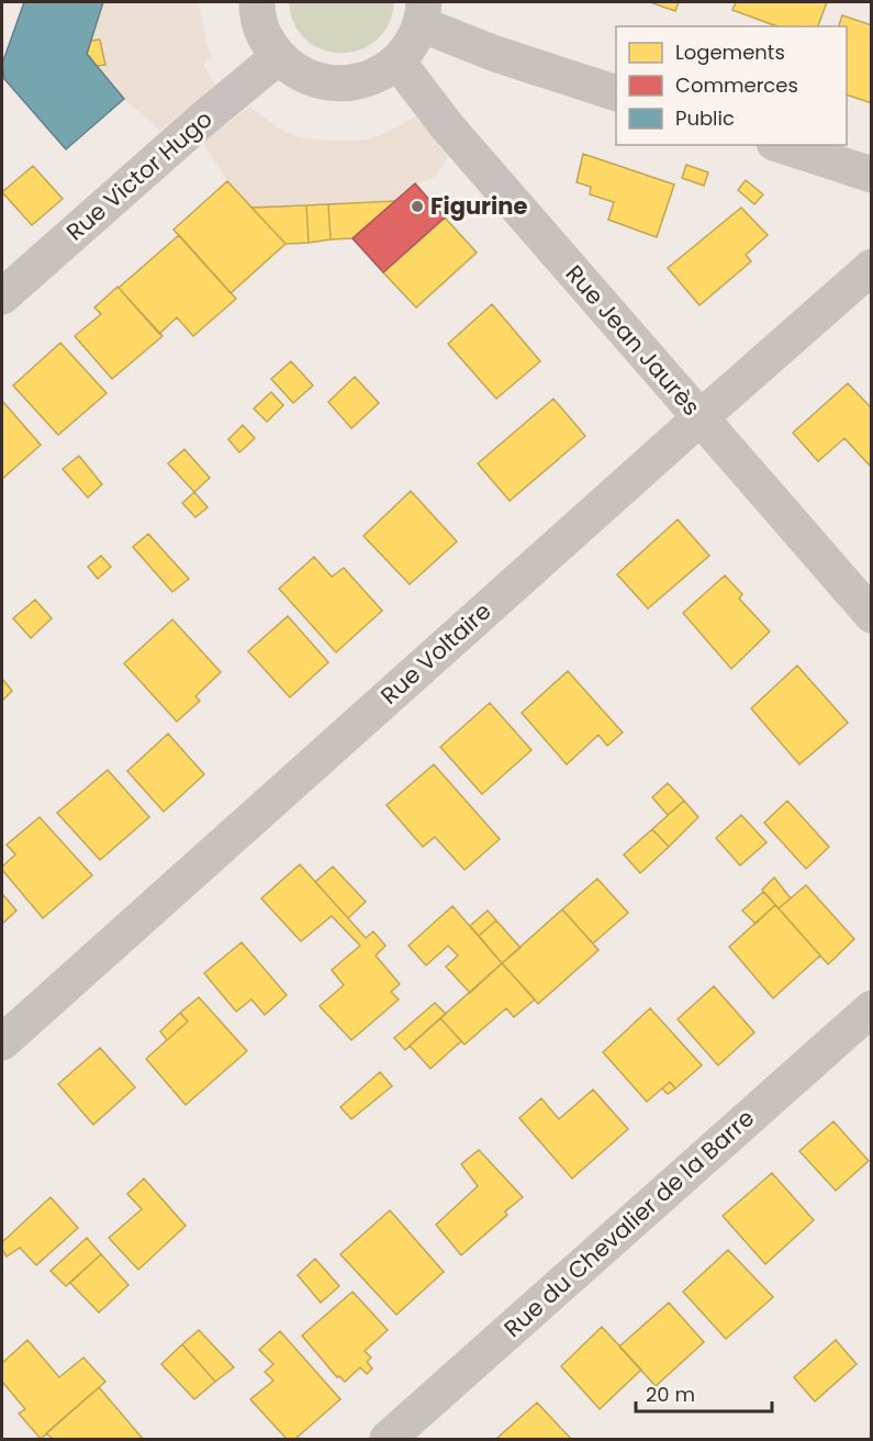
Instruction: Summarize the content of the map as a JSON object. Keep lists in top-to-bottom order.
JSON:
{
  "streets": {
    "street": [
      "Rue Victor Hugo",
      "Rue Jean Jaurès",
      "Rue Voltaire",
      "Rue du Chevalier de la Barre"
    ]
  },
  "crossings": [
    ["Rue Jean Jaurès", "Rue Voltaire"]
  ],
  "places": ["Figurine"],
  "legend": ["Logements", "Commerces", "Public"],
  "scale_bar": "20 m"
}
